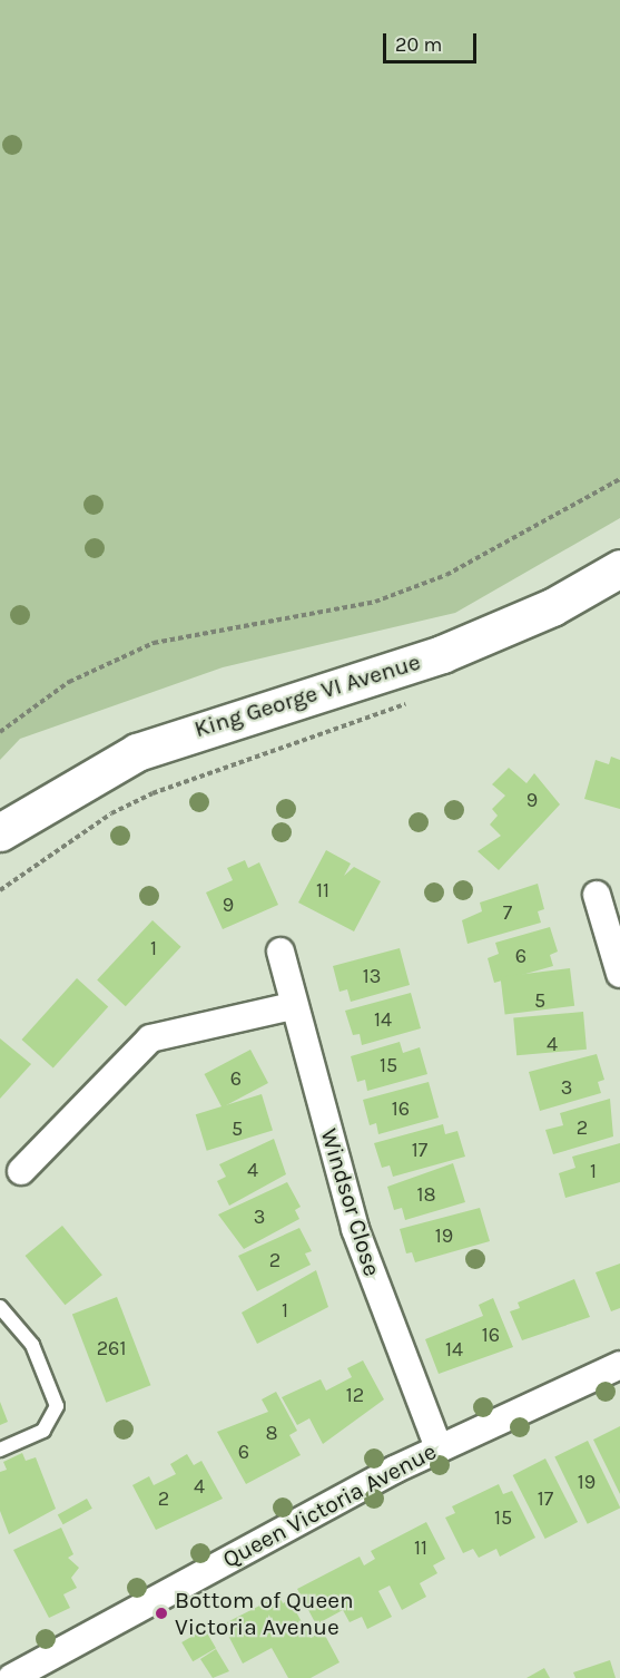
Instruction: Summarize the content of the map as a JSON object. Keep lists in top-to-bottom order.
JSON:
{
  "streets": {
    "main road": ["King George VI Avenue"],
    "street": ["Windsor Close", "Queen Victoria Avenue"]
  },
  "crossings": [
    ["Windsor Close", "Queen Victoria Avenue"]
  ],
  "places": ["Bottom of Queen Victoria Avenue"],
  "house_numbers": [
    "9",
    "11",
    "9",
    "7",
    "1",
    "6",
    "13",
    "5",
    "14",
    "4",
    "15",
    "6",
    "3",
    "16",
    "2",
    "5",
    "17",
    "4",
    "1",
    "18",
    "3",
    "19",
    "2",
    "1",
    "16",
    "261",
    "14",
    "12",
    "8",
    "6",
    "19",
    "4",
    "2",
    "17",
    "15",
    "11"
  ],
  "scale_bar": "20 m"
}
